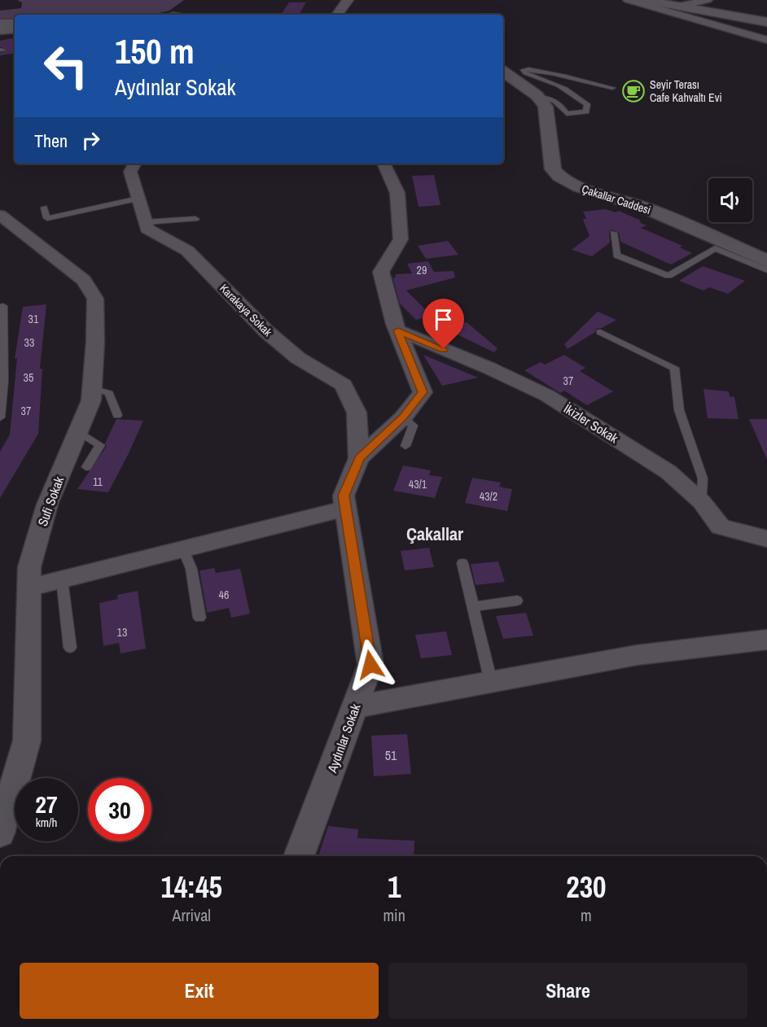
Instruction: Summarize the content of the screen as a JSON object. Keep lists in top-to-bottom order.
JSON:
{
  "streets": {
    "street": [
      "Çakallar Caddesi",
      "Karakaya Sokak",
      "İkizler Sokak",
      "Sufi Sokak",
      "Aydınlar Sokak"
    ]
  },
  "crossings": [
    ["Karakaya Sokak", "Aydınlar Sokak"],
    ["İkizler Sokak", "Aydınlar Sokak"]
  ],
  "districts": ["Çakallar"],
  "places": {
    "cafe": ["Seyir Terası Cafe Kahvaltı Evi"]
  },
  "house_numbers": [
    "29",
    "31",
    "33",
    "35",
    "37",
    "37",
    "11",
    "43/1",
    "43/2",
    "46",
    "13",
    "51"
  ],
  "page": {
    "turn": ["150 m", "Aydınlar Sokak"],
    "then": "Then",
    "speed": "27 km/h",
    "limit": "30",
    "eta": [
      "14:45",
      "Arrival",
      "1",
      "min",
      "230",
      "m"
    ],
    "buttons": ["Exit", "Share"]
  }
}
